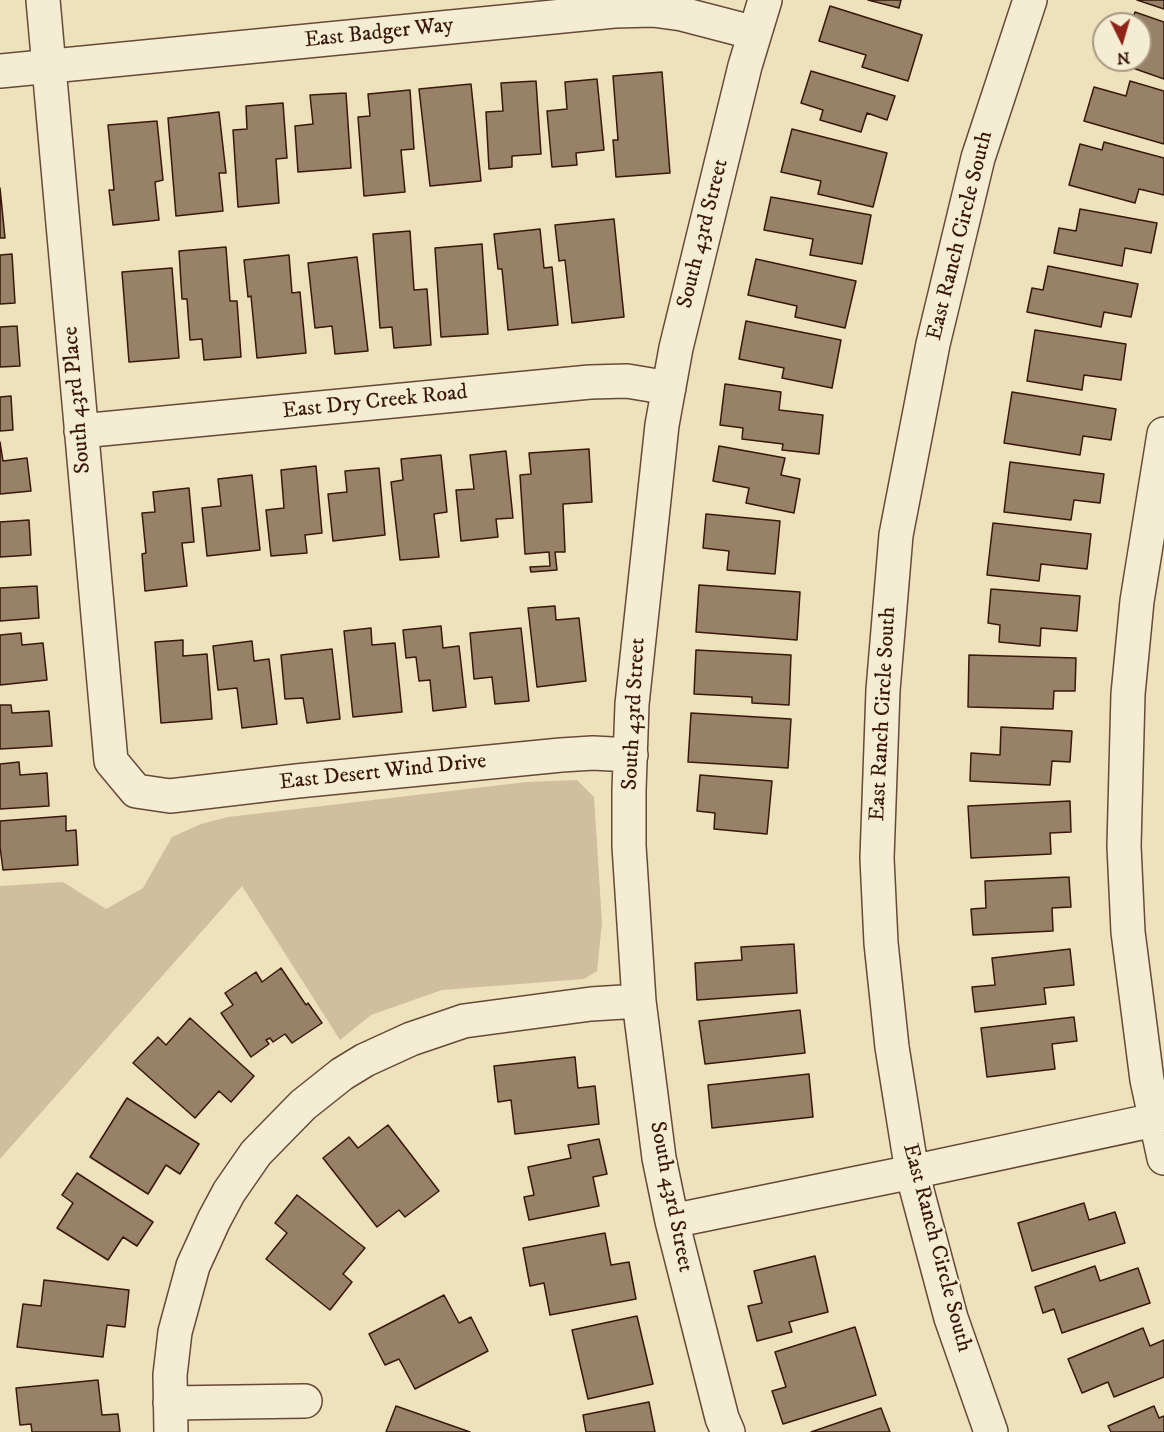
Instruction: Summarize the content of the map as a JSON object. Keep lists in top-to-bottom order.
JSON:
{
  "streets": {
    "street": [
      "East Badger Way",
      "South 43rd Street",
      "East Ranch Circle South",
      "South 43rd Place",
      "East Dry Creek Road",
      "East Desert Wind Drive"
    ]
  },
  "crossings": [
    ["East Badger Way", "South 43rd Street"],
    ["East Badger Way", "South 43rd Place"],
    ["South 43rd Street", "East Dry Creek Road"],
    ["South 43rd Street", "East Desert Wind Drive"],
    ["South 43rd Place", "East Dry Creek Road"],
    ["South 43rd Place", "East Desert Wind Drive"]
  ],
  "north": "bottom"
}
